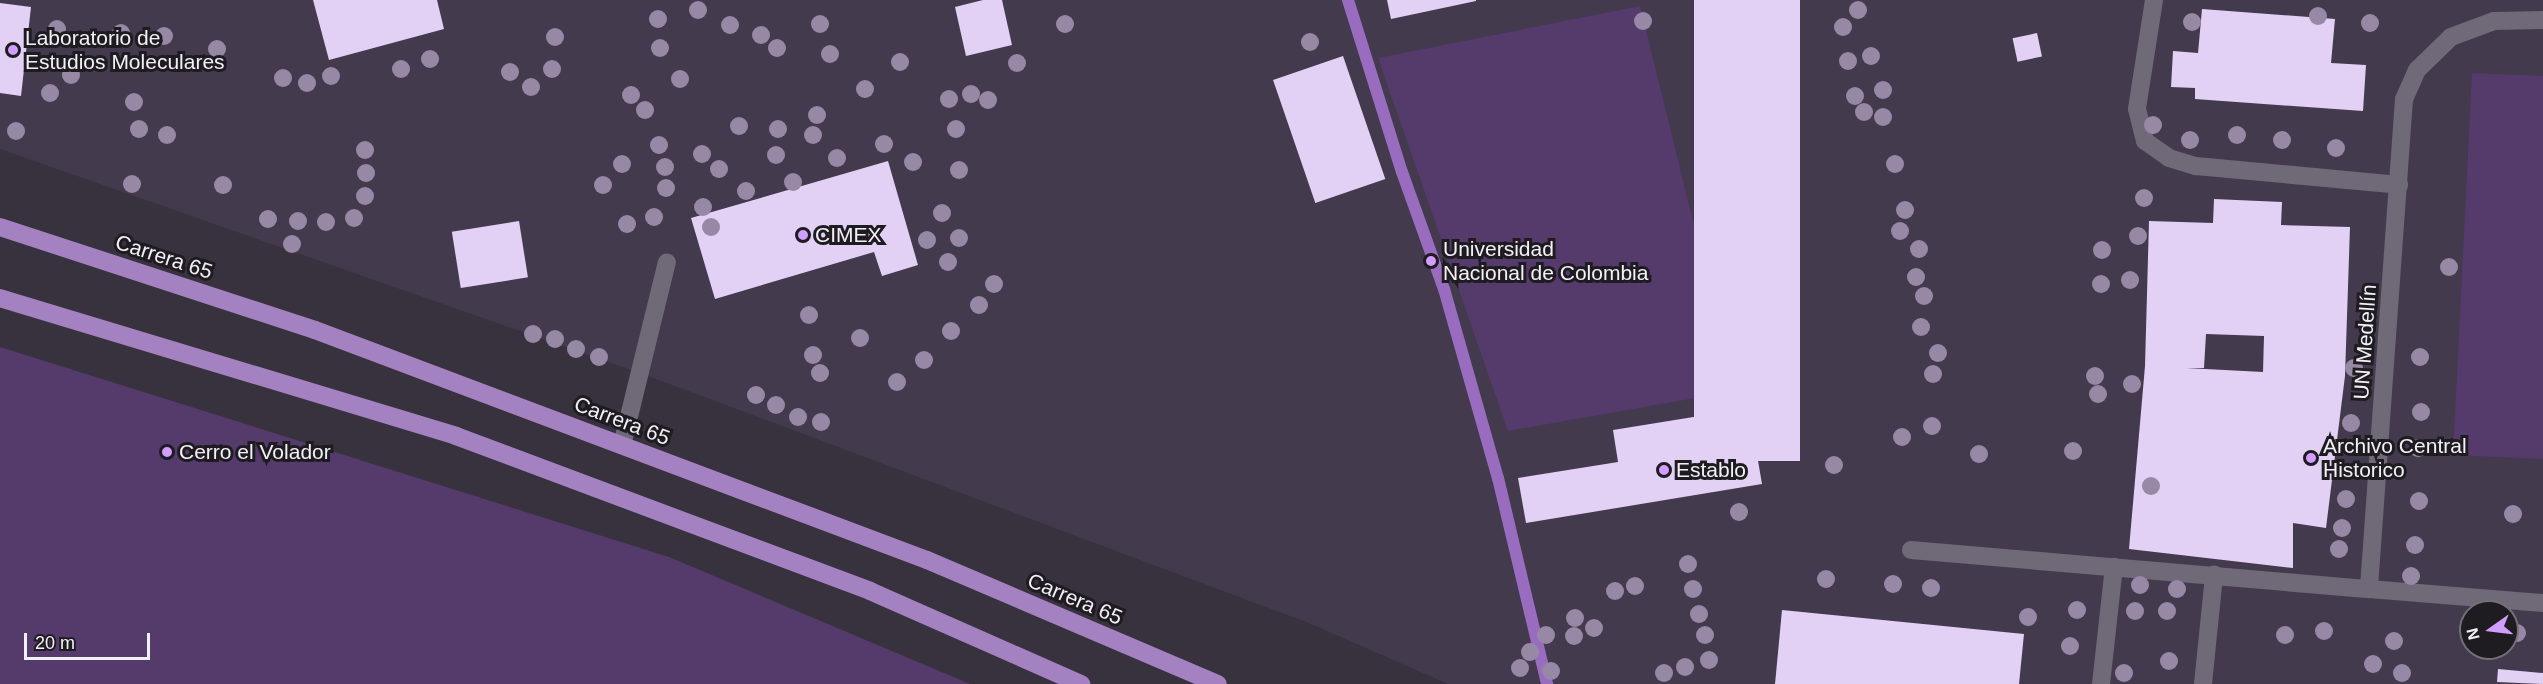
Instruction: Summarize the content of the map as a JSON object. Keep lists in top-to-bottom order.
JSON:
{
  "streets": {
    "main road": ["Carrera 65"],
    "street": ["UN Medellín"]
  },
  "places": [
    "Laboratorio de Estudios Moleculares",
    "CIMEX",
    "Universidad Nacional de Colombia",
    "Cerro el Volador",
    "Archivo Central Historico",
    "Establo"
  ],
  "scale_bar": "20 m",
  "north": "left"
}
